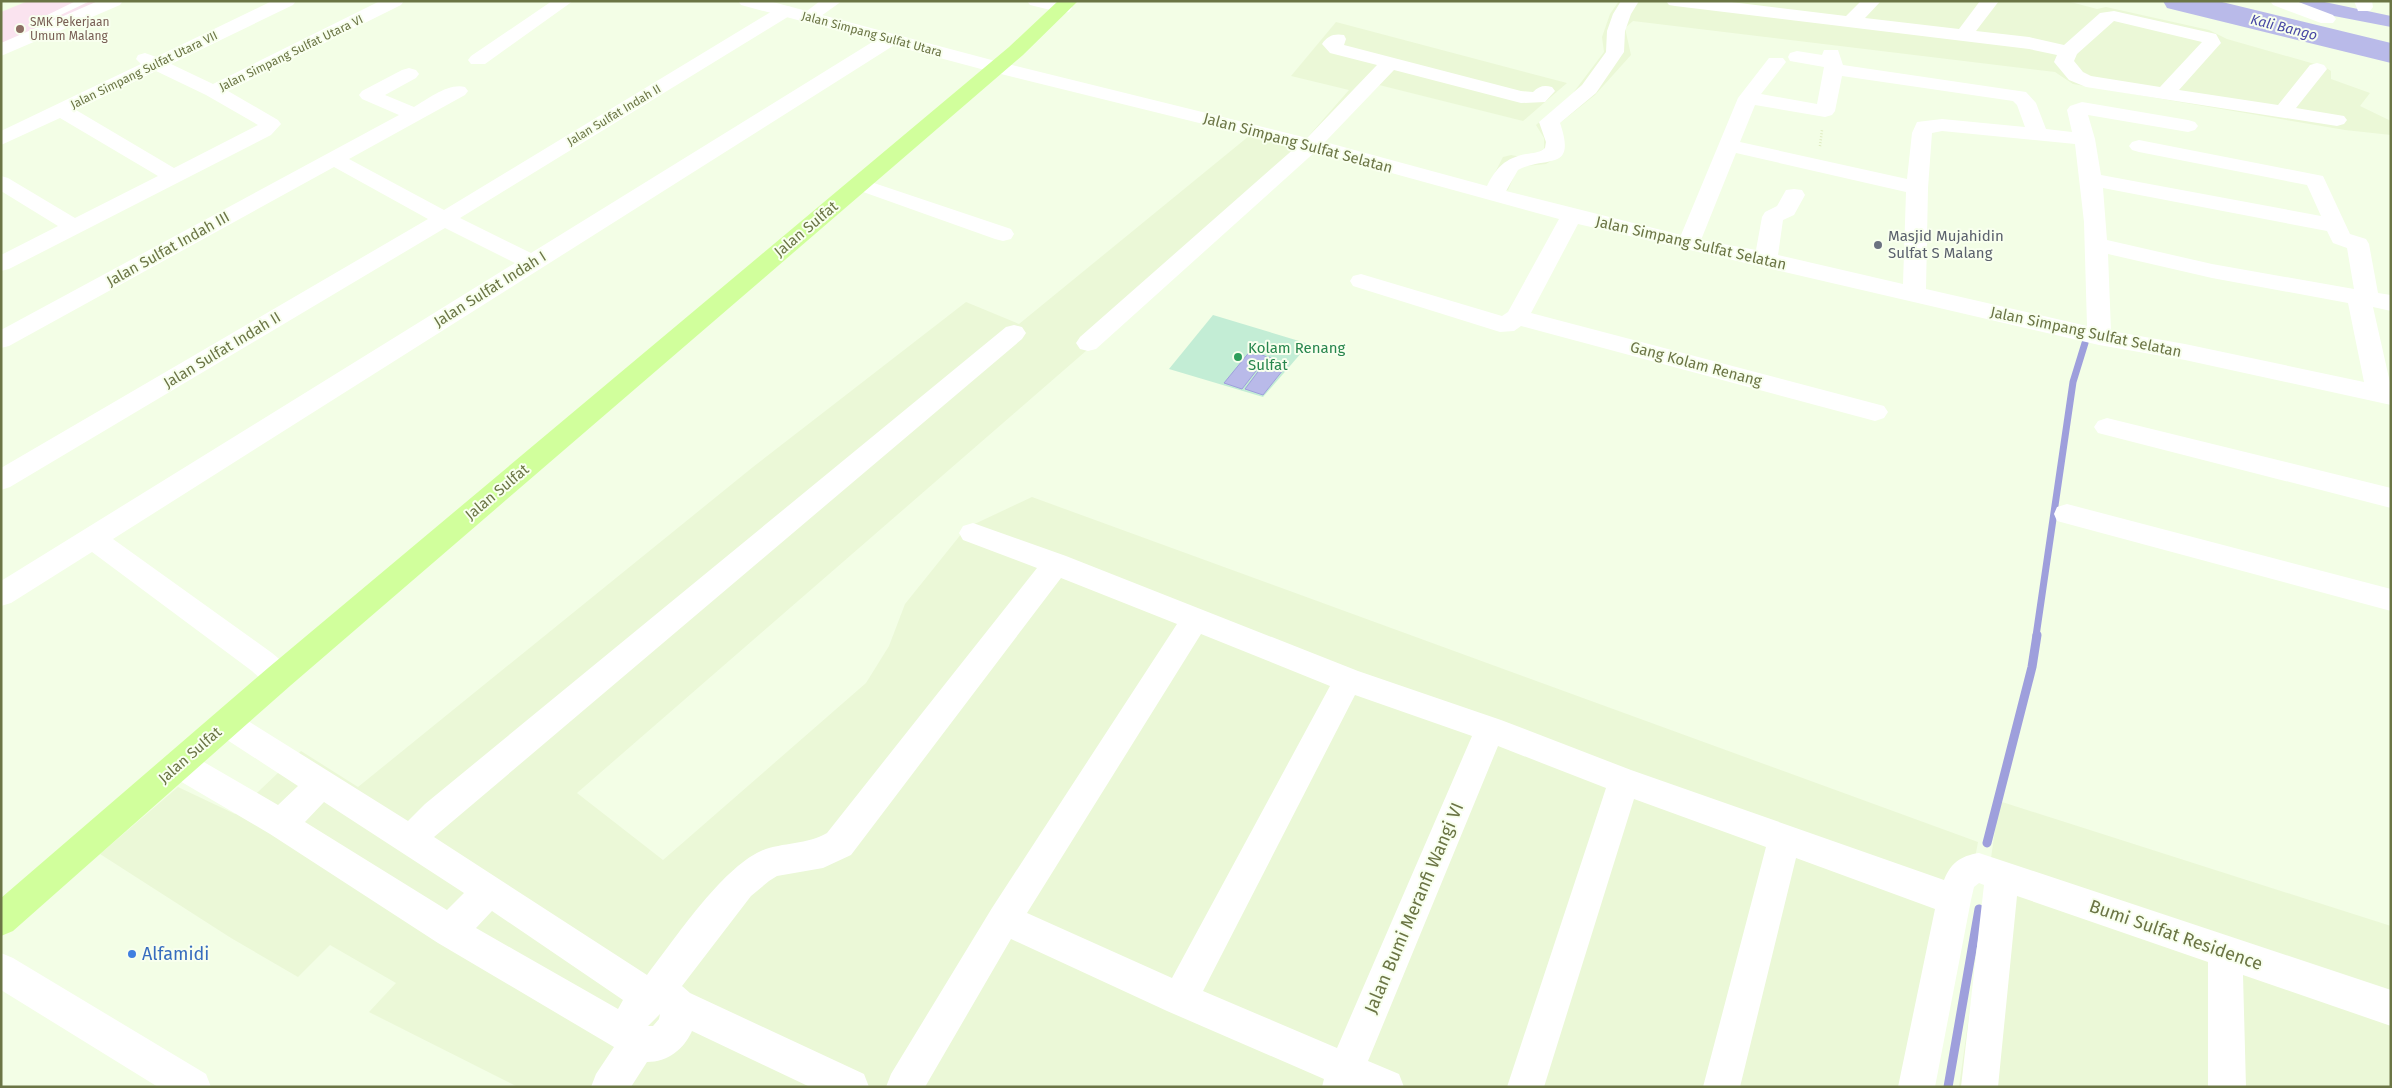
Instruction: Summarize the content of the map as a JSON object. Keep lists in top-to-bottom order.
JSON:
{
  "streets": {
    "main road": ["Jalan Sulfat"],
    "street": [
      "Jalan Simpang Sulfat Utara",
      "Jalan Simpang Sulfat Utara VI",
      "Jalan Simpang Sulfat Utara VII",
      "Jalan Sulfat Indah II",
      "Jalan Simpang Sulfat Selatan",
      "Jalan Sulfat Indah III",
      "Jalan Sulfat Indah I",
      "Gang Kolam Renang",
      "Jalan Bumi Meranfi Wangi VI",
      "Bumi Sulfat Residence"
    ]
  },
  "crossings": [
    ["Jalan Simpang Sulfat Utara", "Jalan Sulfat Indah II"],
    ["Jalan Simpang Sulfat Utara", "Jalan Simpang Sulfat Selatan"],
    ["Jalan Simpang Sulfat Utara", "Jalan Sulfat"],
    ["Jalan Simpang Sulfat Utara", "Jalan Sulfat Indah I"],
    ["Jalan Simpang Sulfat Selatan", "Jalan Sulfat"]
  ],
  "water": ["Kali Bango"],
  "places": [
    "SMK Pekerjaan Umum Malang",
    "Masjid Mujahidin Sulfat S Malang",
    "Kolam Renang Sulfat",
    "Alfamidi"
  ]
}
